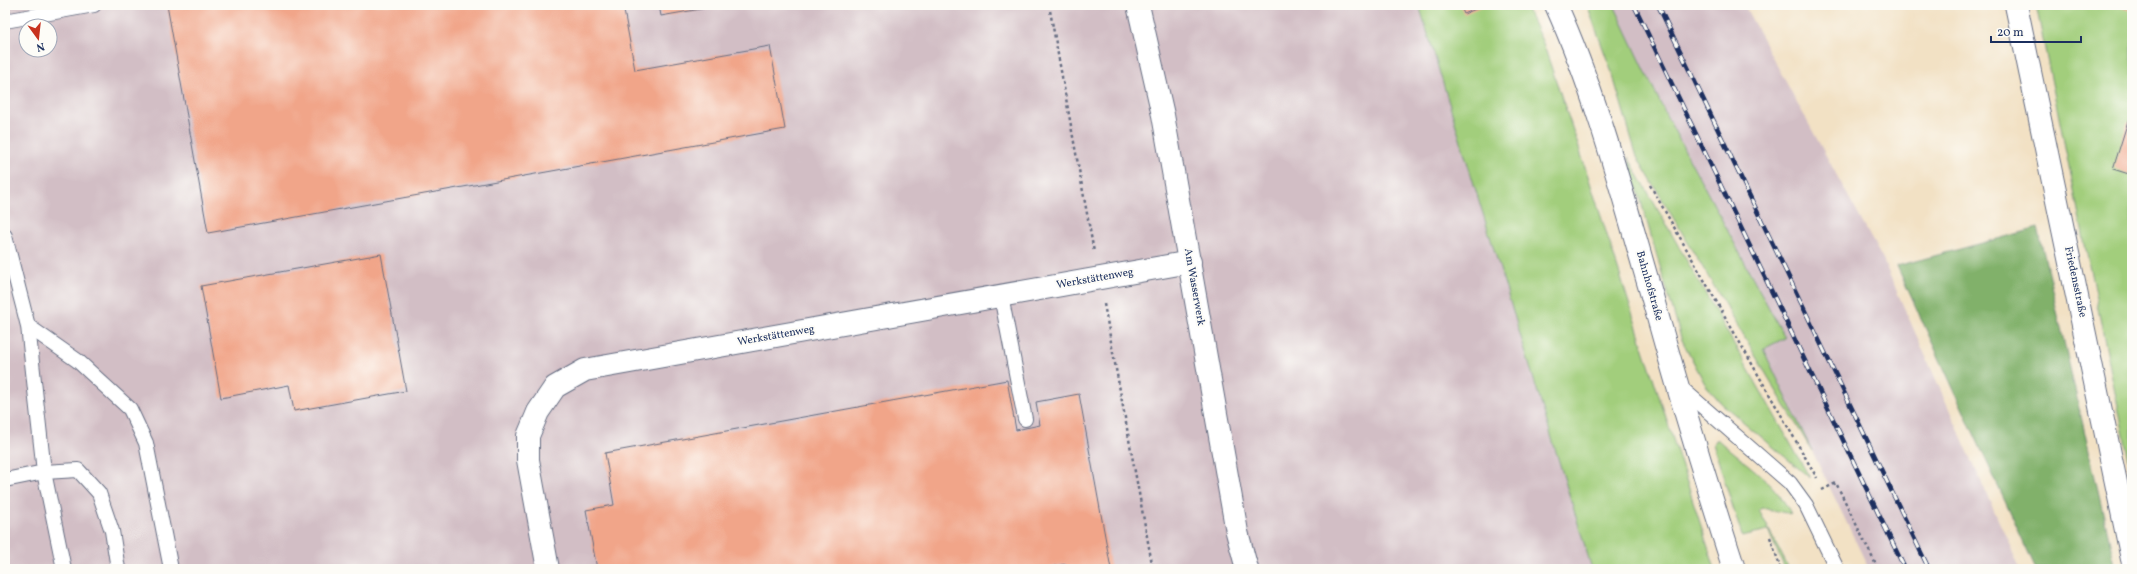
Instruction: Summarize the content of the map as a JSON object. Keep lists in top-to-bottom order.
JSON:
{
  "streets": {
    "street": [
      "Werkstättenweg",
      "Friedensstraße",
      "Bahnhofstraße",
      "Am Wasserwerk"
    ]
  },
  "crossings": [
    ["Werkstättenweg", "Am Wasserwerk"]
  ],
  "scale_bar": "20 m",
  "north": "bottom"
}
